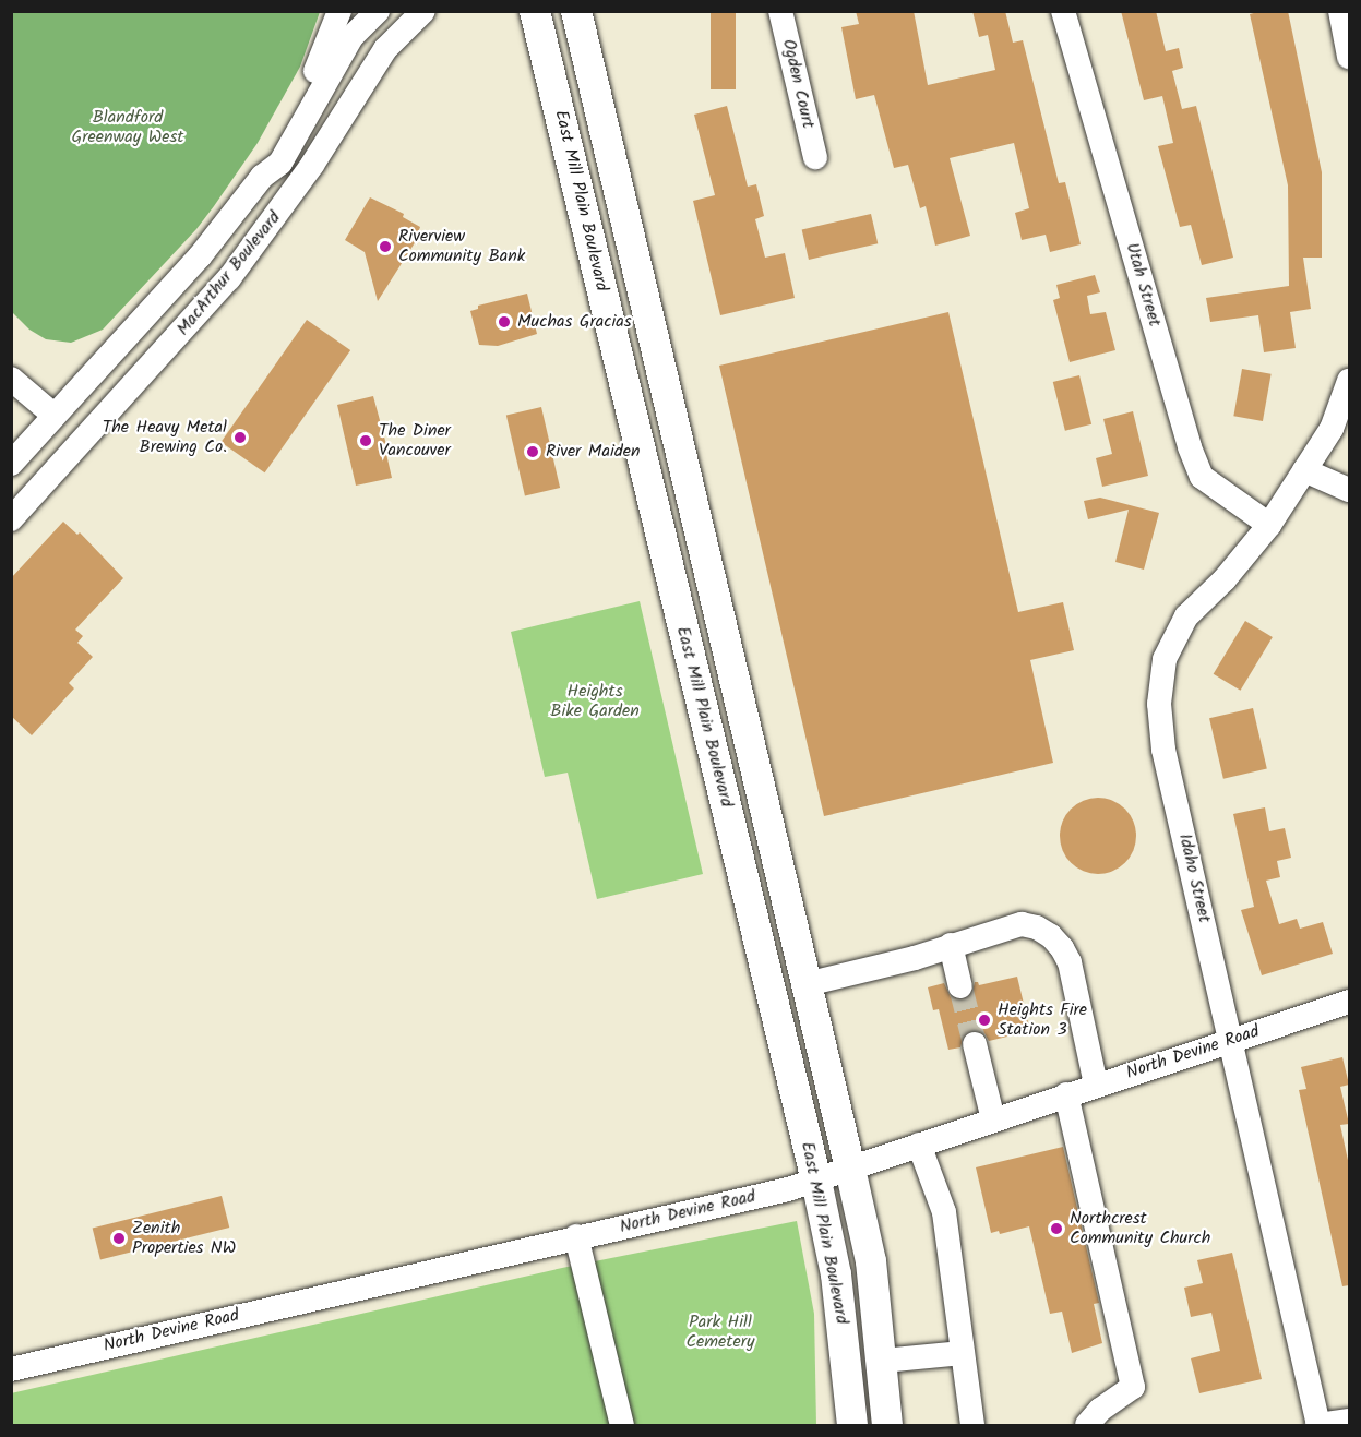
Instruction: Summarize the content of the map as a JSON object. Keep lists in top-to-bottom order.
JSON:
{
  "streets": {
    "main road": ["East Mill Plain Boulevard"],
    "street": [
      "Ogden Court",
      "MacArthur Boulevard",
      "Utah Street",
      "Idaho Street",
      "North Devine Road"
    ]
  },
  "crossings": [
    ["East Mill Plain Boulevard", "North Devine Road"],
    ["Utah Street", "Idaho Street"],
    ["Idaho Street", "North Devine Road"]
  ],
  "parks": ["Blandford Greenway West", "Heights Bike Garden", "Park Hill Cemetery"],
  "places": [
    "Riverview Community Bank",
    "Muchas Gracias",
    "The Heavy Metal Brewing Co.",
    "The Diner Vancouver",
    "River Maiden",
    "Heights Fire Station 3",
    "Northcrest Community Church",
    "Zenith Properties NW"
  ]
}
